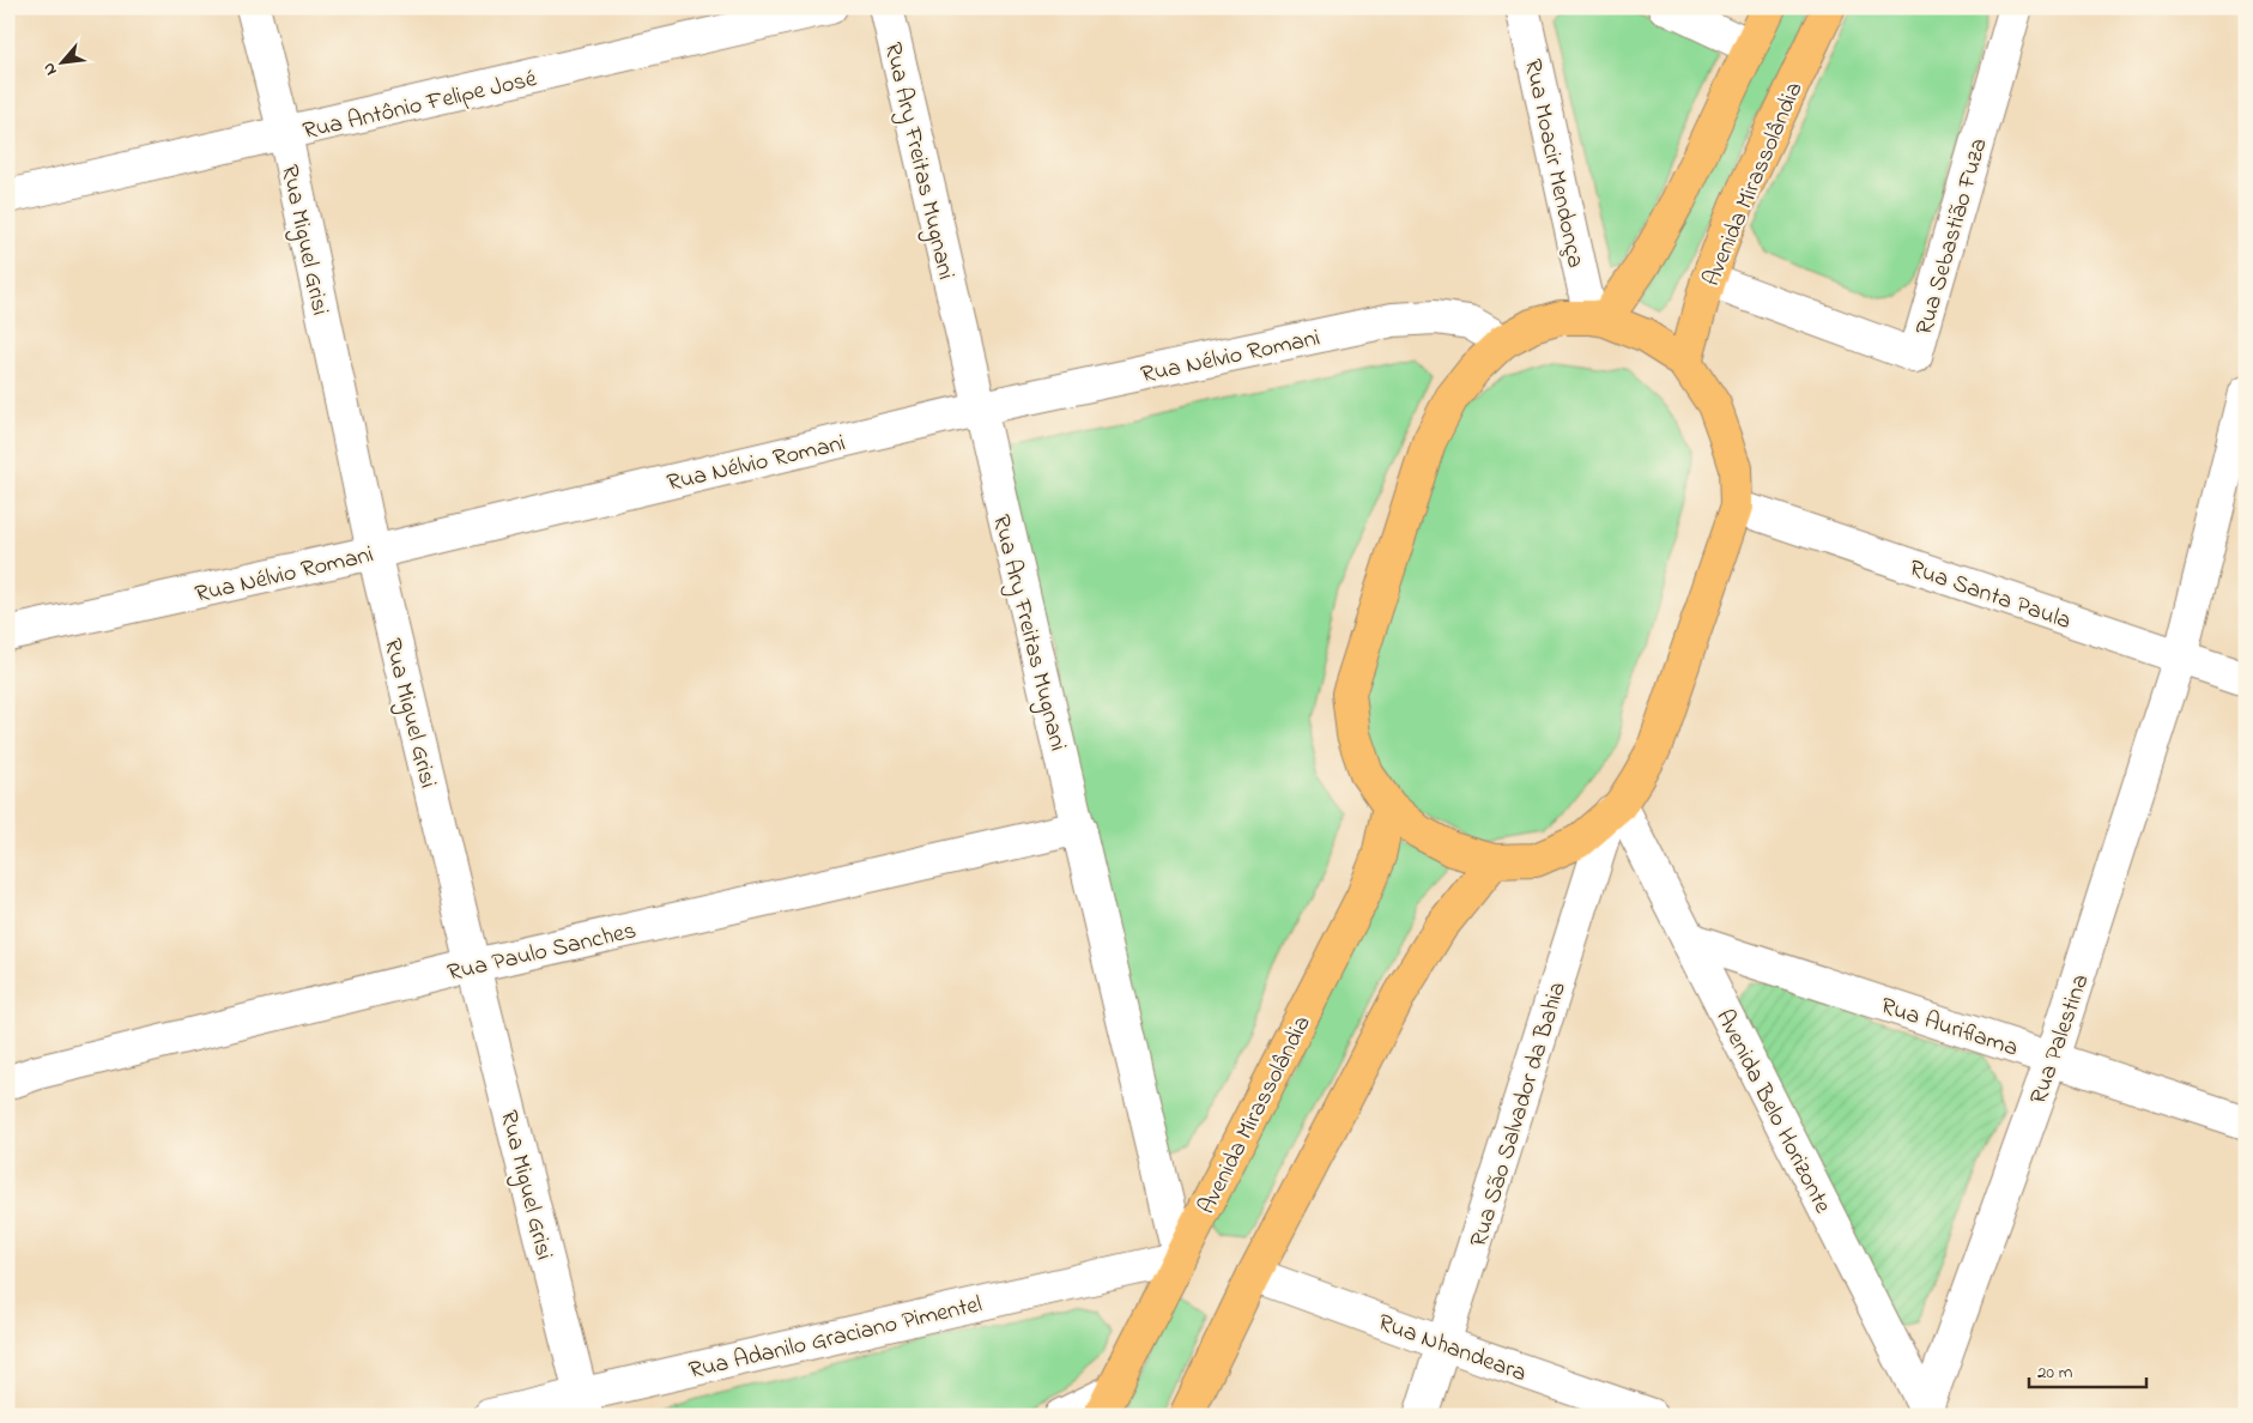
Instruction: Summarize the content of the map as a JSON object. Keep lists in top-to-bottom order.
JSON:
{
  "streets": {
    "main road": ["Avenida Mirassolândia"],
    "street": [
      "Rua Antônio Felipe José",
      "Rua Ary Freitas Mugnani",
      "Rua Moacir Mendonça",
      "Rua Sebastião Fuza",
      "Rua Miguel Grisi",
      "Rua Nélvio Romani",
      "Rua Santa Paula",
      "Rua Paulo Sanches",
      "Rua Auriflama",
      "Rua Palestina",
      "Avenida Belo Horizonte",
      "Rua São Salvador da Bahia",
      "Rua Adanilo Graciano Pimentel",
      "Rua Nhandeara"
    ]
  },
  "crossings": [
    ["Rua Antônio Felipe José", "Rua Miguel Grisi"],
    ["Rua Ary Freitas Mugnani", "Avenida Mirassolândia"],
    ["Rua Ary Freitas Mugnani", "Rua Nélvio Romani"],
    ["Rua Ary Freitas Mugnani", "Rua Paulo Sanches"],
    ["Rua Ary Freitas Mugnani", "Rua Adanilo Graciano Pimentel"],
    ["Avenida Mirassolândia", "Rua Sebastião Fuza"],
    ["Avenida Mirassolândia", "Rua Adanilo Graciano Pimentel"],
    ["Rua Miguel Grisi", "Rua Nélvio Romani"],
    ["Rua Miguel Grisi", "Rua Paulo Sanches"],
    ["Rua Miguel Grisi", "Rua Adanilo Graciano Pimentel"],
    ["Rua Santa Paula", "Rua Palestina"],
    ["Rua Auriflama", "Rua Palestina"],
    ["Rua Auriflama", "Avenida Belo Horizonte"],
    ["Rua Palestina", "Avenida Belo Horizonte"],
    ["Avenida Belo Horizonte", "Rua São Salvador da Bahia"],
    ["Rua São Salvador da Bahia", "Rua Nhandeara"]
  ],
  "scale_bar": "20 m",
  "north": "bottom left"
}
